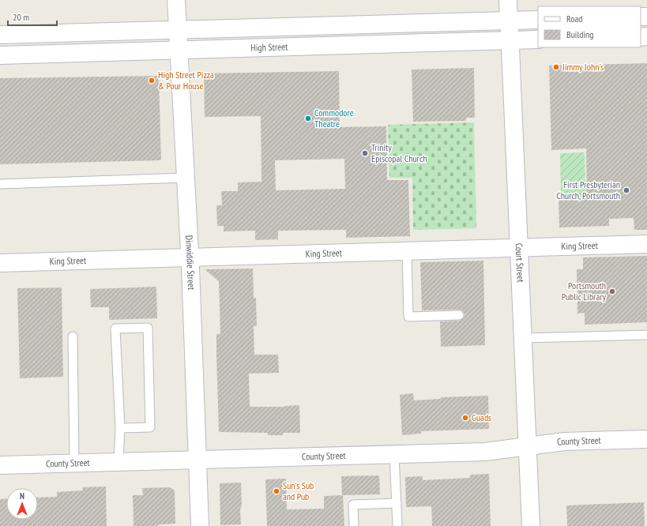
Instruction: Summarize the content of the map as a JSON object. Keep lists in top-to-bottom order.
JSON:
{
  "streets": {
    "street": [
      "High Street",
      "King Street",
      "Dinwiddie Street",
      "Court Street",
      "County Street"
    ]
  },
  "crossings": [
    ["High Street", "Dinwiddie Street"],
    ["High Street", "Court Street"],
    ["King Street", "Dinwiddie Street"],
    ["King Street", "Court Street"],
    ["Dinwiddie Street", "County Street"],
    ["Court Street", "County Street"]
  ],
  "places": [
    "Jimmy John's",
    "High Street Pizza & Pour House",
    "Commodore Theatre",
    "Trinity Episcopal Church",
    "First Presbyterian Church, Portsmouth",
    "Portsmouth Public Library",
    "Guads",
    "Sun's Sub and Pub"
  ],
  "legend": ["Road", "Building"],
  "scale_bar": "20 m",
  "north": "top"
}
